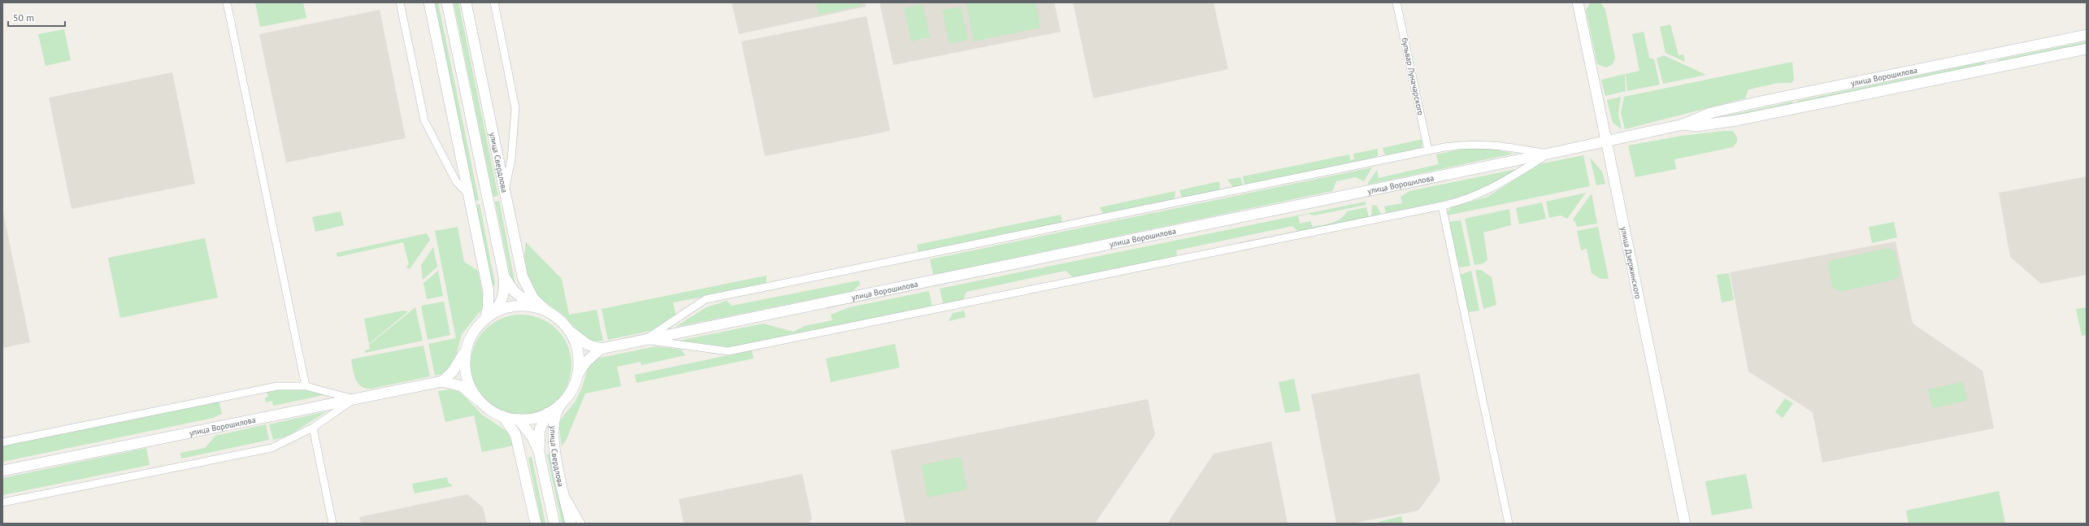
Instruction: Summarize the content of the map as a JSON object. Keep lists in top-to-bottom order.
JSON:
{
  "streets": {
    "main road": ["улица Ворошилова", "улица Свердлова", "улица Дзержинского"],
    "street": ["бульвар Луначарского"]
  },
  "crossings": [
    ["улица Ворошилова", "улица Дзержинского"]
  ],
  "scale_bar": "50 m"
}
